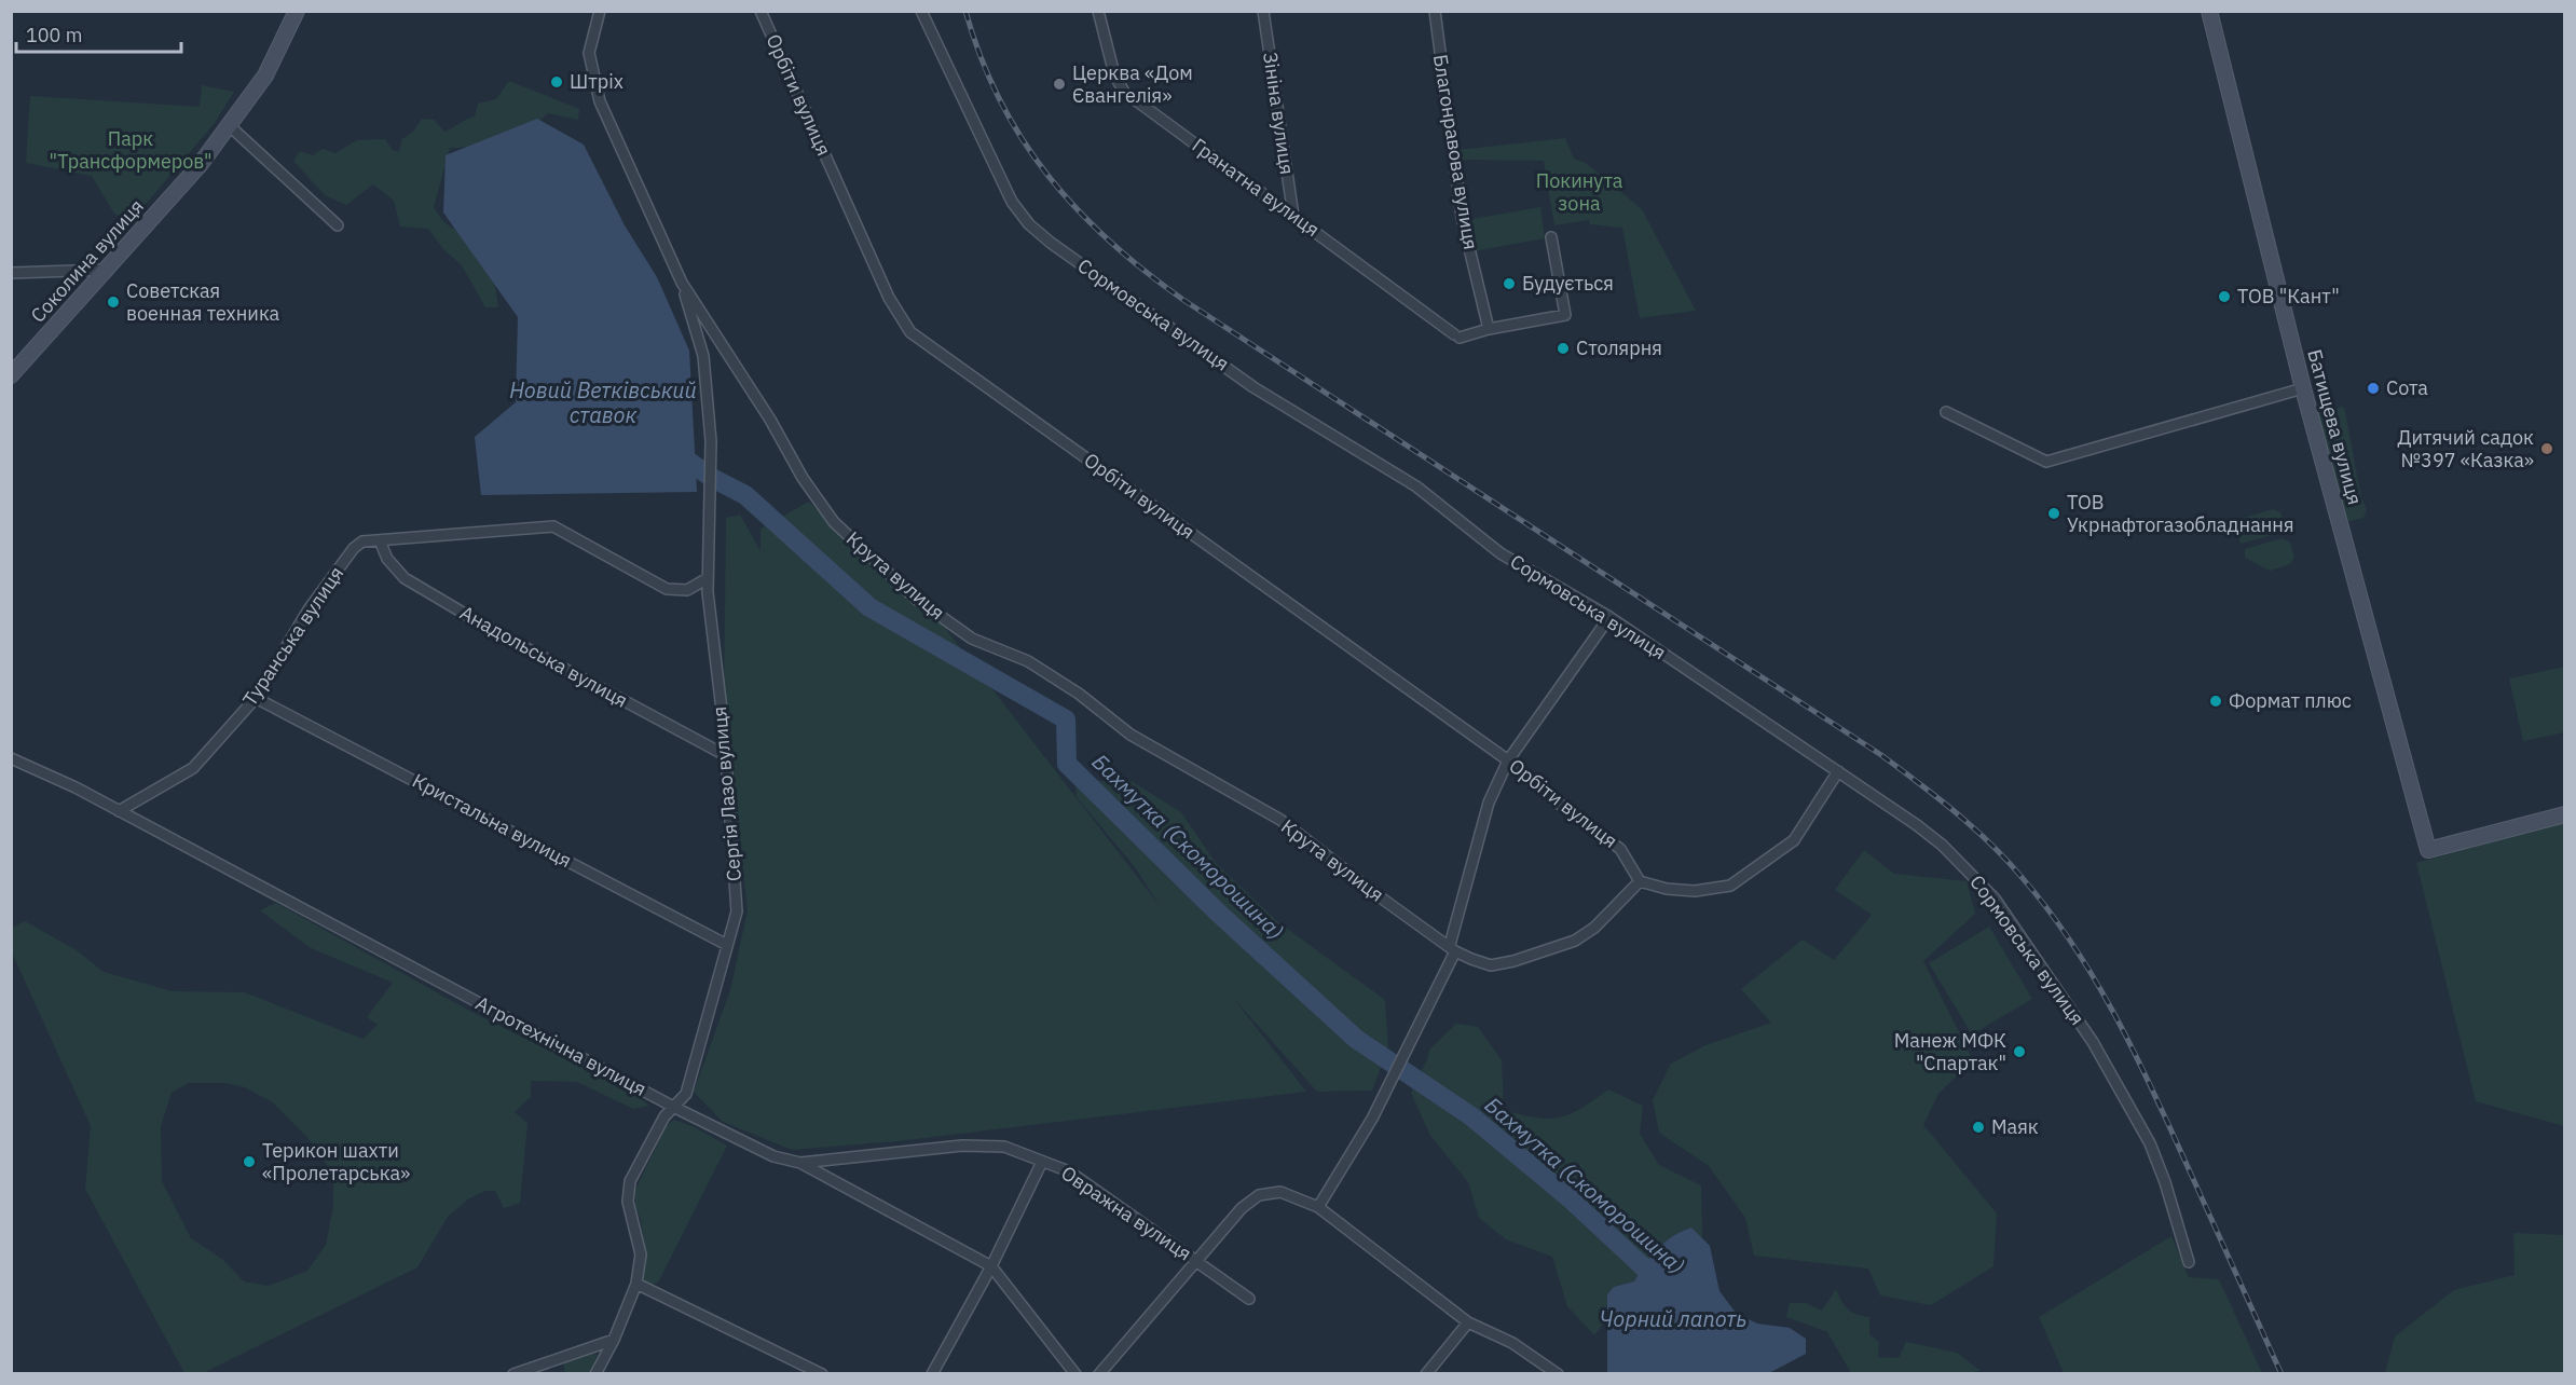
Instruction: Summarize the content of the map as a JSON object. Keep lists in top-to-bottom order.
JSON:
{
  "streets": {
    "street": [
      "Орбіти вулиця",
      "Зініна вулиця",
      "Благонравова вулиця",
      "Гранатна вулиця",
      "Соколина вулиця",
      "Сормовська вулиця",
      "Батищева вулиця",
      "Крута вулиця",
      "Туранська вулиця",
      "Анадольська вулиця",
      "Сергія Лазо вулиця",
      "Кристальна вулиця",
      "Агротехнічна вулиця",
      "Овражна вулиця"
    ]
  },
  "crossings": [
    ["Орбіти вулиця", "Крута вулиця"],
    ["Зініна вулиця", "Гранатна вулиця"],
    ["Благонравова вулиця", "Гранатна вулиця"],
    ["Крута вулиця", "Сергія Лазо вулиця"],
    ["Туранська вулиця", "Анадольська вулиця"],
    ["Туранська вулиця", "Сергія Лазо вулиця"],
    ["Туранська вулиця", "Кристальна вулиця"],
    ["Туранська вулиця", "Агротехнічна вулиця"],
    ["Анадольська вулиця", "Сергія Лазо вулиця"],
    ["Сергія Лазо вулиця", "Кристальна вулиця"],
    ["Сергія Лазо вулиця", "Агротехнічна вулиця"],
    ["Агротехнічна вулиця", "Овражна вулиця"]
  ],
  "water": ["Новий Ветківський ставок", "Бахмутка (Скоморошина)", "Чорний лапоть"],
  "parks": ["Парк \"Трансформеров\"", "Покинута зона"],
  "places": [
    "Штріх",
    "Церква «Дом Євангелія»",
    "Будується",
    "ТОВ \"Кант\"",
    "Советская военная техника",
    "Столярня",
    "Сота",
    "Дитячий садок №397 «Казка»",
    "ТОВ Укрнафтогазобладнання",
    "Формат плюс",
    "Манеж МФК \"Спартак\"",
    "Маяк",
    "Терикон шахти «Пролетарська»"
  ],
  "scale_bar": "100 m"
}
